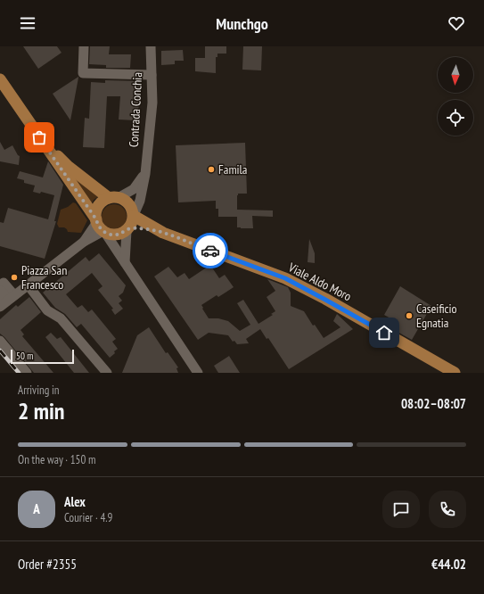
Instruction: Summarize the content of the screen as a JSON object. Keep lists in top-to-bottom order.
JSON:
{
  "streets": {
    "main road": ["Viale Aldo Moro"],
    "street": ["Contrada Conchia"]
  },
  "crossings": [
    ["Contrada Conchia", "Viale Aldo Moro"]
  ],
  "places": ["Famila", "Piazza San Francesco", "Caseificio Egnatia"],
  "scale_bar": "50 m",
  "north": "bottom",
  "page": {
    "header": "Munchgo",
    "scale": "50 m",
    "heading": ["2 min", "Arriving in", "08:02–08:07"],
    "panel": [
      "Alex",
      "Courier · 4.9",
      "Order #2355",
      "€44.02"
    ],
    "bar": "On the way · 150 m",
    "round": "A"
  }
}
